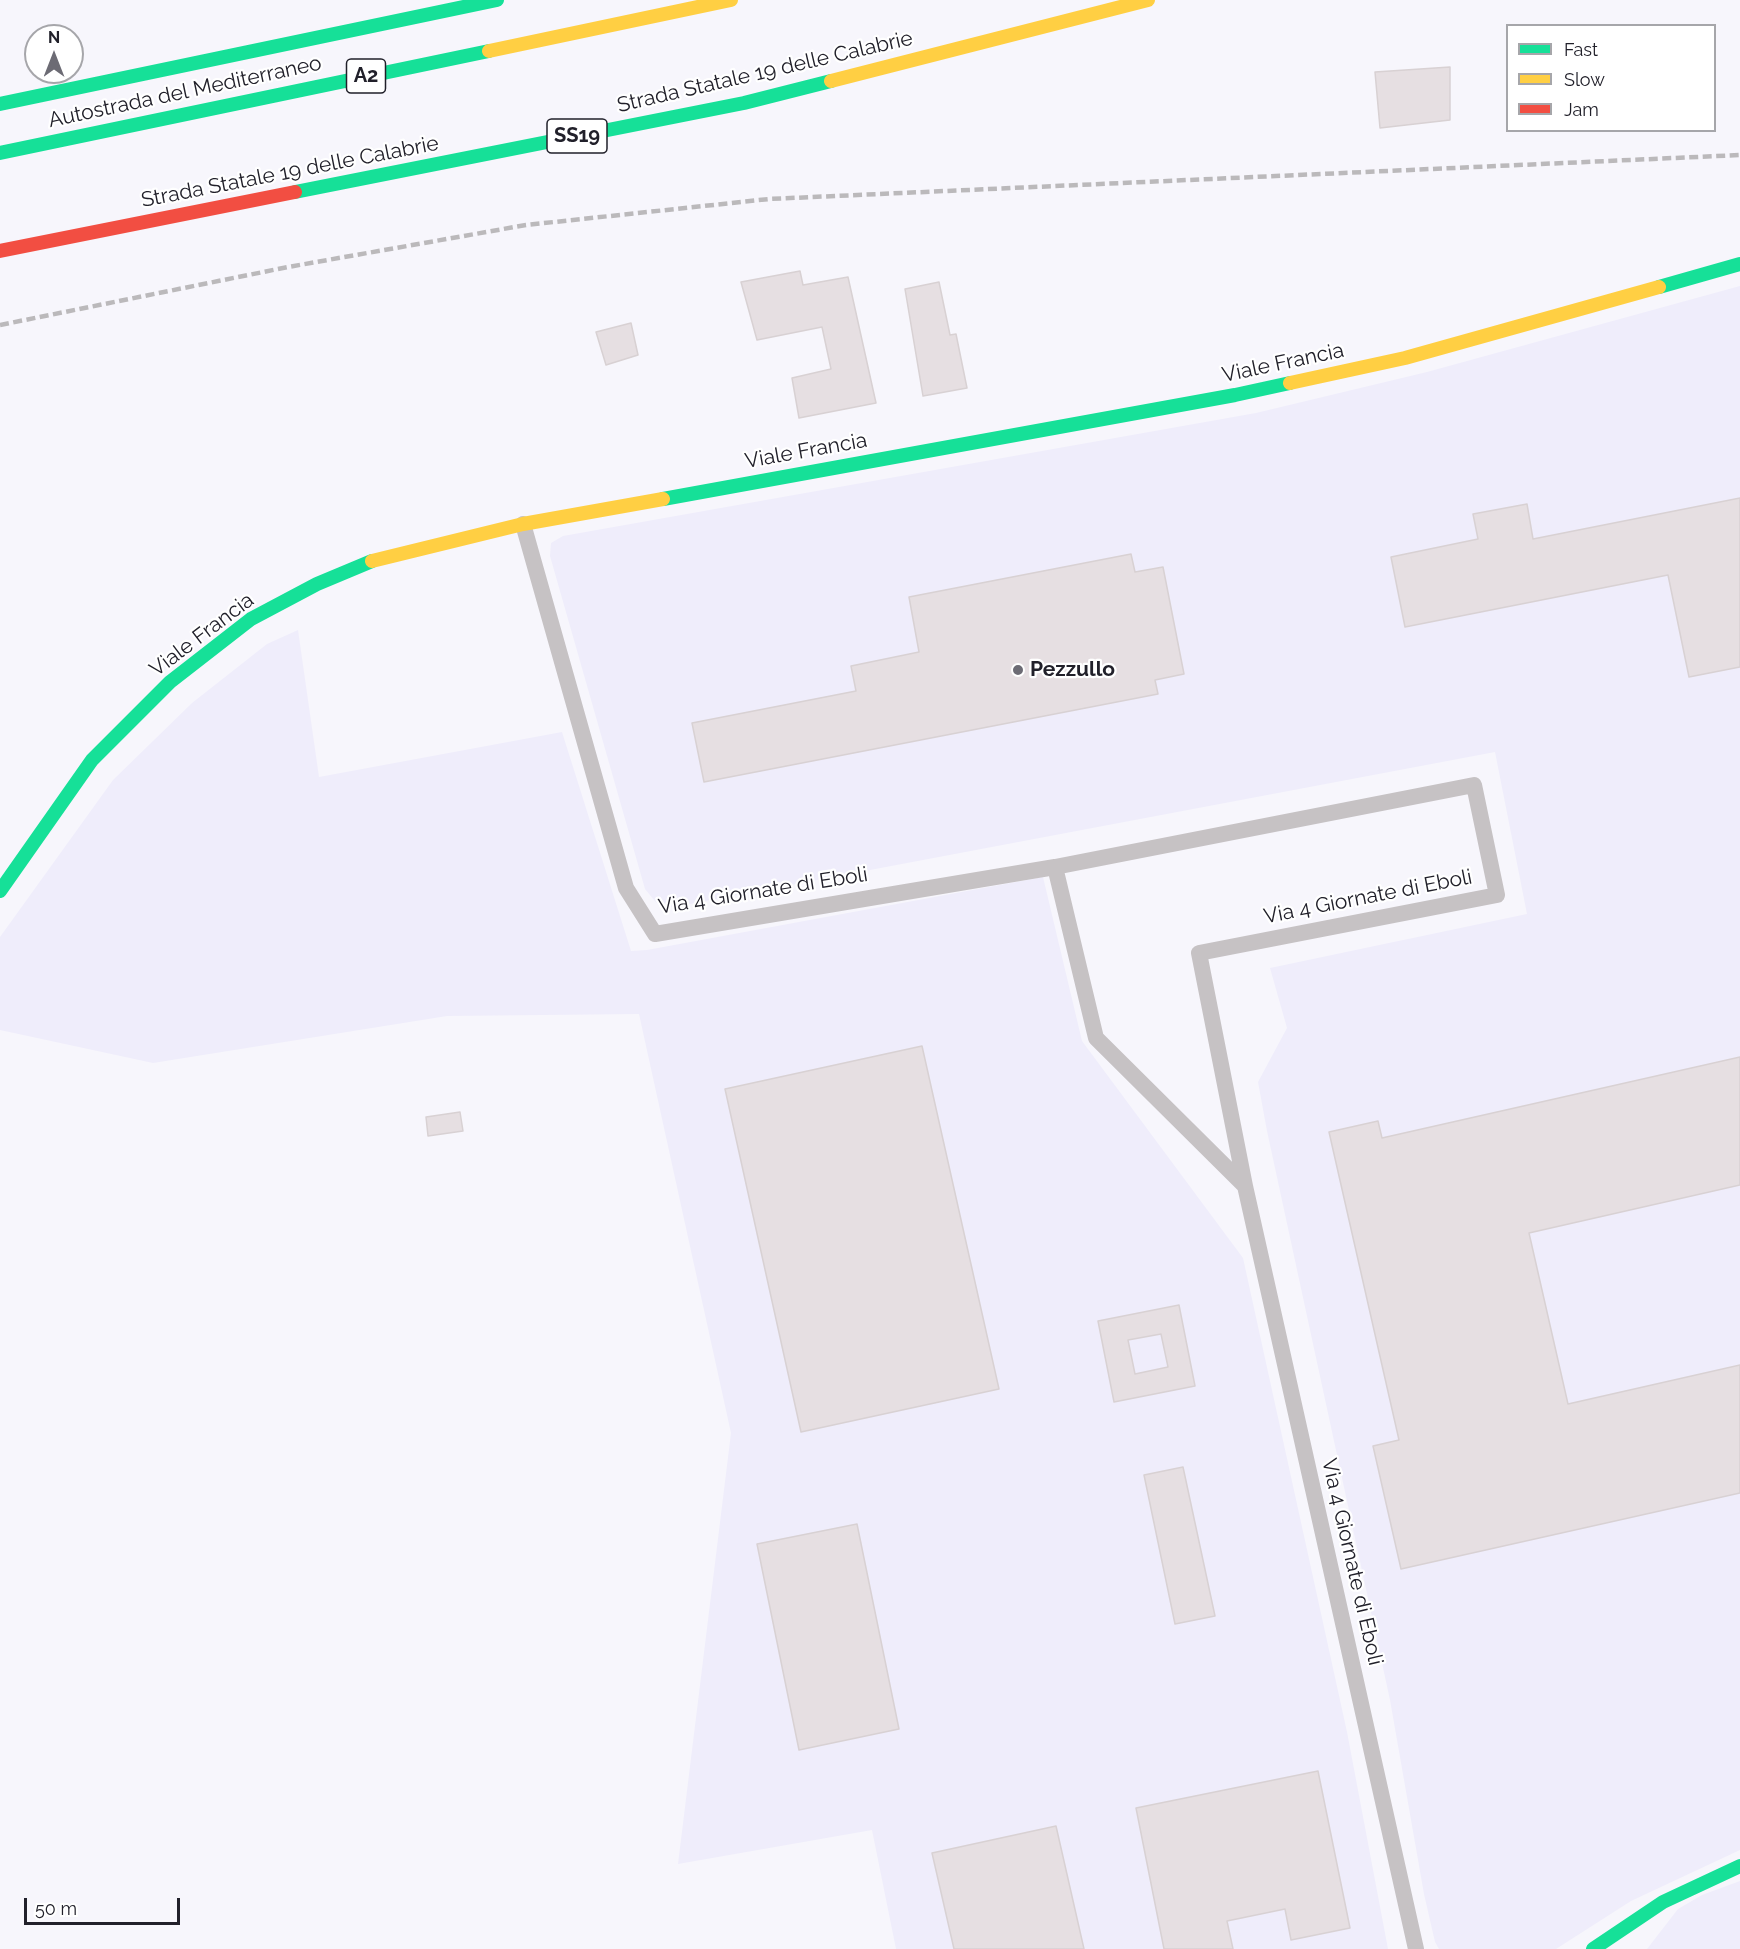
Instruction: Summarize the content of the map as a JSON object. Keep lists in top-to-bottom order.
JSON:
{
  "streets": {
    "main road": [
      "Strada Statale 19 delle Calabrie",
      "A2",
      "Autostrada del Mediterraneo",
      "SS19",
      "Viale Francia"
    ],
    "street": ["Via 4 Giornate di Eboli"]
  },
  "crossings": [
    ["Viale Francia", "Via 4 Giornate di Eboli"]
  ],
  "places": ["Pezzullo"],
  "legend": ["Fast", "Slow", "Jam"],
  "scale_bar": "50 m",
  "north": "top"
}
